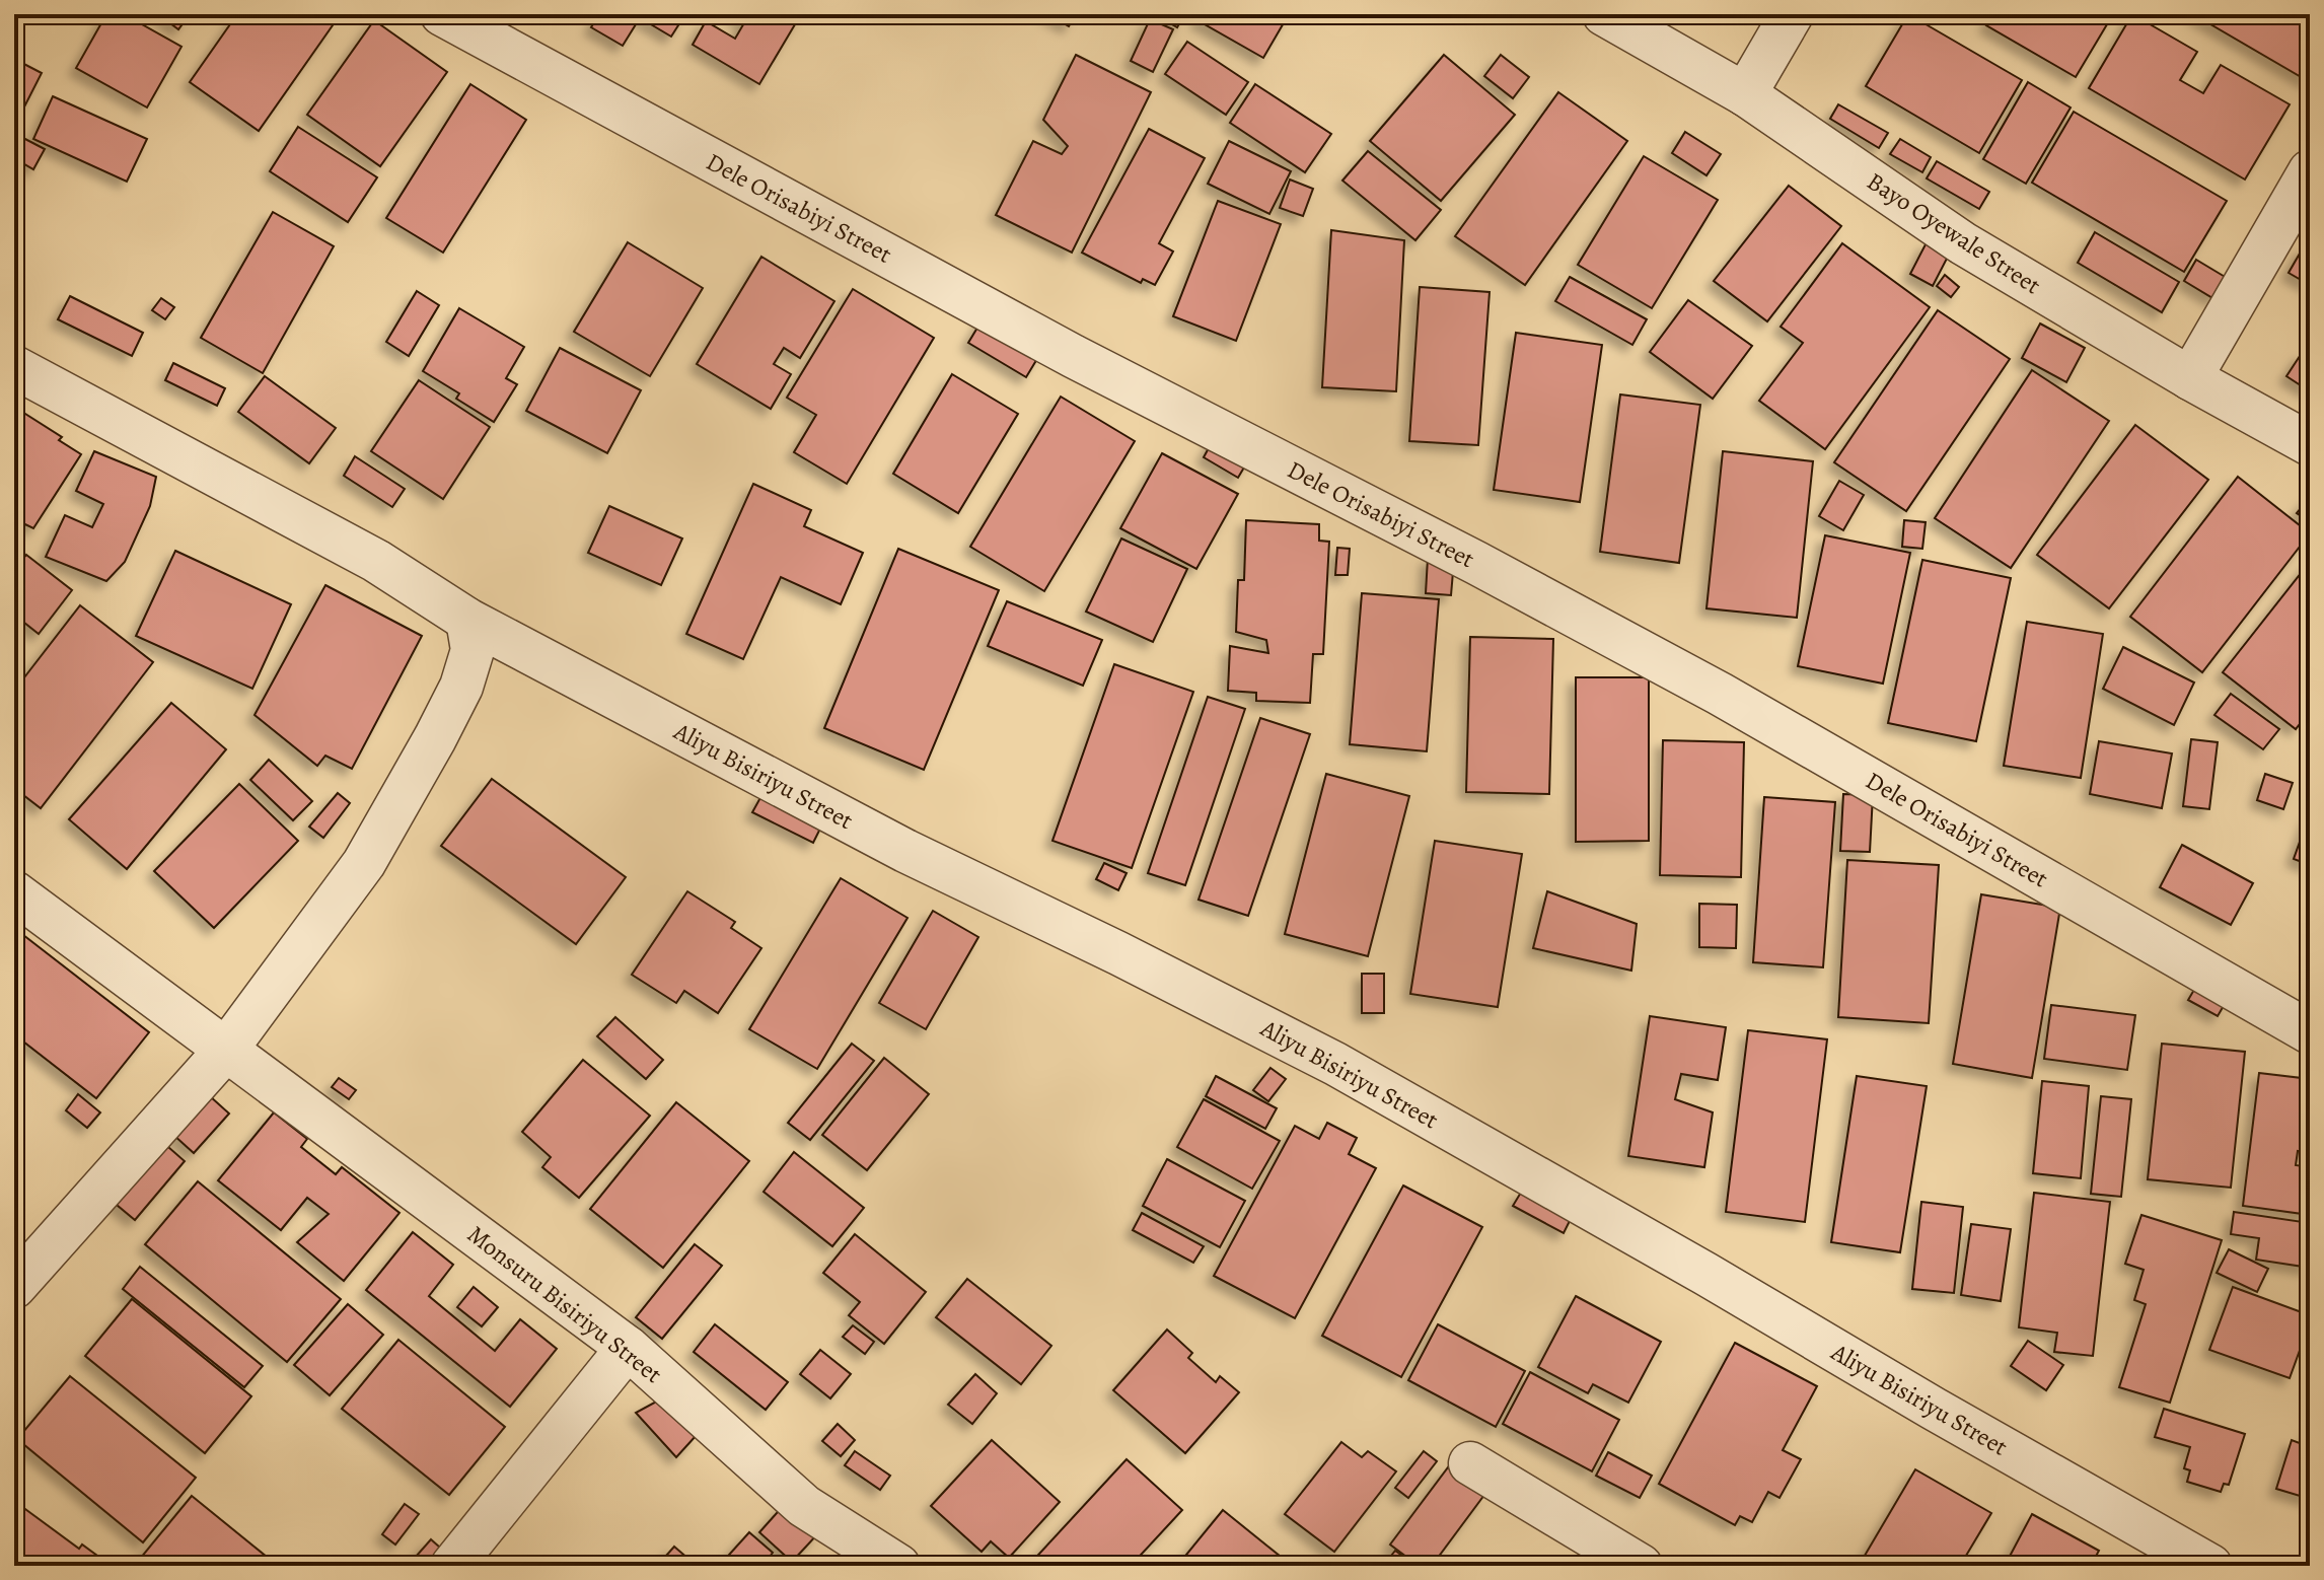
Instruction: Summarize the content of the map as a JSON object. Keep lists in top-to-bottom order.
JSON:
{
  "streets": {
    "street": [
      "Dele Orisabiyi Street",
      "Bayo Oyewale Street",
      "Aliyu Bisiriyu Street",
      "Monsuru Bisiriyu Street"
    ]
  }
}
